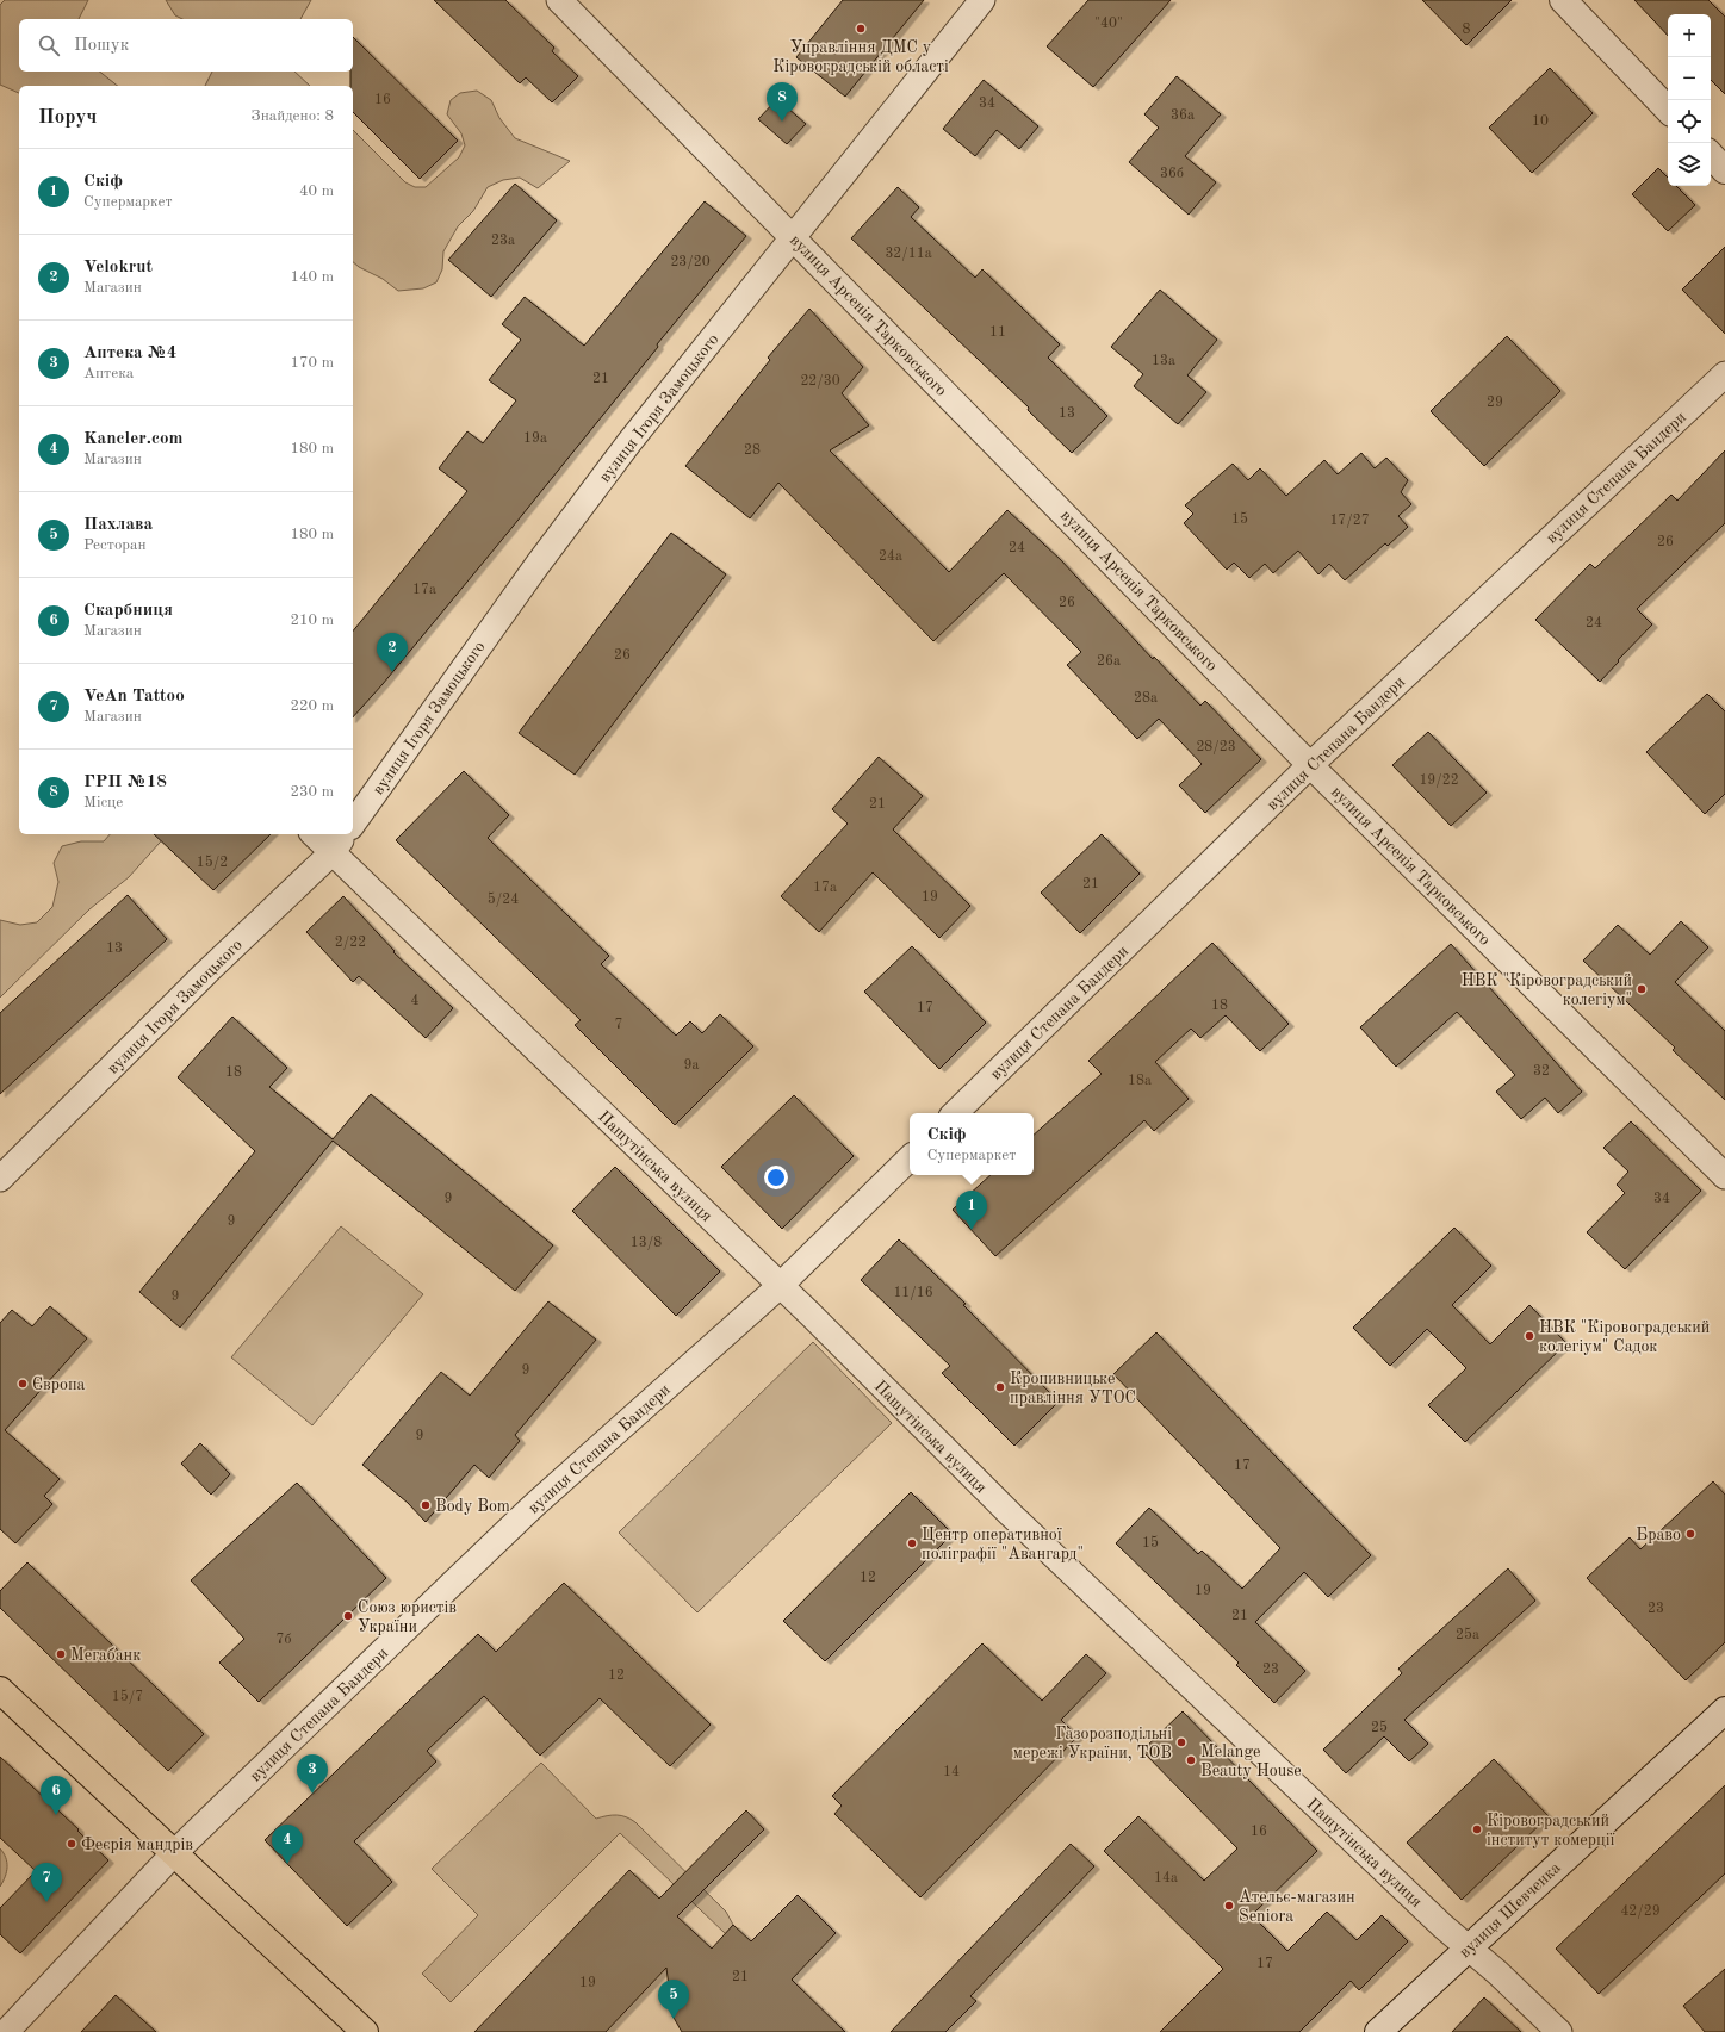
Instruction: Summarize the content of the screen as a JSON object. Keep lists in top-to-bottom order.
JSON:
{
  "streets": {
    "main road": ["вулиця Шевченка"],
    "street": [
      "вулиця Арсенія Тарковського",
      "вулиця Ігоря Замоцького",
      "вулиця Степана Бандери",
      "Пашутінська вулиця"
    ]
  },
  "crossings": [
    ["вулиця Арсенія Тарковського", "вулиця Ігоря Замоцького"],
    ["вулиця Арсенія Тарковського", "вулиця Степана Бандери"],
    ["вулиця Ігоря Замоцького", "Пашутінська вулиця"],
    ["вулиця Степана Бандери", "Пашутінська вулиця"],
    ["Пашутінська вулиця", "вулиця Шевченка"]
  ],
  "places": [
    "Управління ДМС у Кіровоградській області",
    "НВК \"Кіровоградський колегіум\"",
    "НВК \"Кіровоградський колегіум\" Садок",
    "Європа",
    "Кропивницьке правління УТОС",
    "Body Bom",
    "Браво",
    "Центр оперативної поліграфії \"Авангард\"",
    "Союз юристів України",
    "Мегабанк",
    "Газорозподільні мережі України, ТОВ",
    "Melange Beauty House",
    "Кіровоградський інститут комерції",
    "Феєрія мандрів",
    "Ательє-магазин Seniora"
  ],
  "house_numbers": [
    "\"40\"",
    "8",
    "16",
    "34",
    "36а",
    "10",
    "36б",
    "23а",
    "32/11а",
    "23/20",
    "11",
    "13а",
    "21",
    "22/30",
    "29",
    "13",
    "19а",
    "28",
    "15",
    "17/27",
    "26",
    "24",
    "24а",
    "17а",
    "26",
    "24",
    "26",
    "26а",
    "28а",
    "28/23",
    "19/22",
    "21",
    "15/2",
    "21",
    "17а",
    "19",
    "5/24",
    "2/22",
    "13",
    "4",
    "18",
    "17",
    "7",
    "9а",
    "32",
    "18",
    "18а",
    "9",
    "34",
    "9",
    "13/8",
    "11/16",
    "9",
    "9",
    "9",
    "17",
    "15",
    "12",
    "19",
    "23",
    "21",
    "25а",
    "7б",
    "23",
    "12",
    "15/7",
    "25",
    "14",
    "16",
    "14а",
    "42/29",
    "17",
    "21",
    "19"
  ],
  "page": {
    "map_buttons": ["+", "−"],
    "search": "Пошук",
    "pins": [
      "8",
      "2",
      "1",
      "3",
      "6",
      "4",
      "7",
      "5"
    ],
    "heading": ["Поруч", "Знайдено: 8"],
    "list": [
      {
        "mark": "1",
        "name": "Скіф",
        "note": "Супермаркет",
        "value": "40 m"
      },
      {
        "mark": "2",
        "name": "Velokrut",
        "note": "Магазин",
        "value": "140 m"
      },
      {
        "mark": "3",
        "name": "Аптека №4",
        "note": "Аптека",
        "value": "170 m"
      },
      {
        "mark": "4",
        "name": "Kancler.com",
        "note": "Магазин",
        "value": "180 m"
      },
      {
        "mark": "5",
        "name": "Пахлава",
        "note": "Ресторан",
        "value": "180 m"
      },
      {
        "mark": "6",
        "name": "Скарбниця",
        "note": "Магазин",
        "value": "210 m"
      },
      {
        "mark": "7",
        "name": "VeAn Tattoo",
        "note": "Магазин",
        "value": "220 m"
      },
      {
        "mark": "8",
        "name": "ГРП №18",
        "note": "Місце",
        "value": "230 m"
      }
    ],
    "popup": ["Скіф", "Супермаркет"]
  }
}
